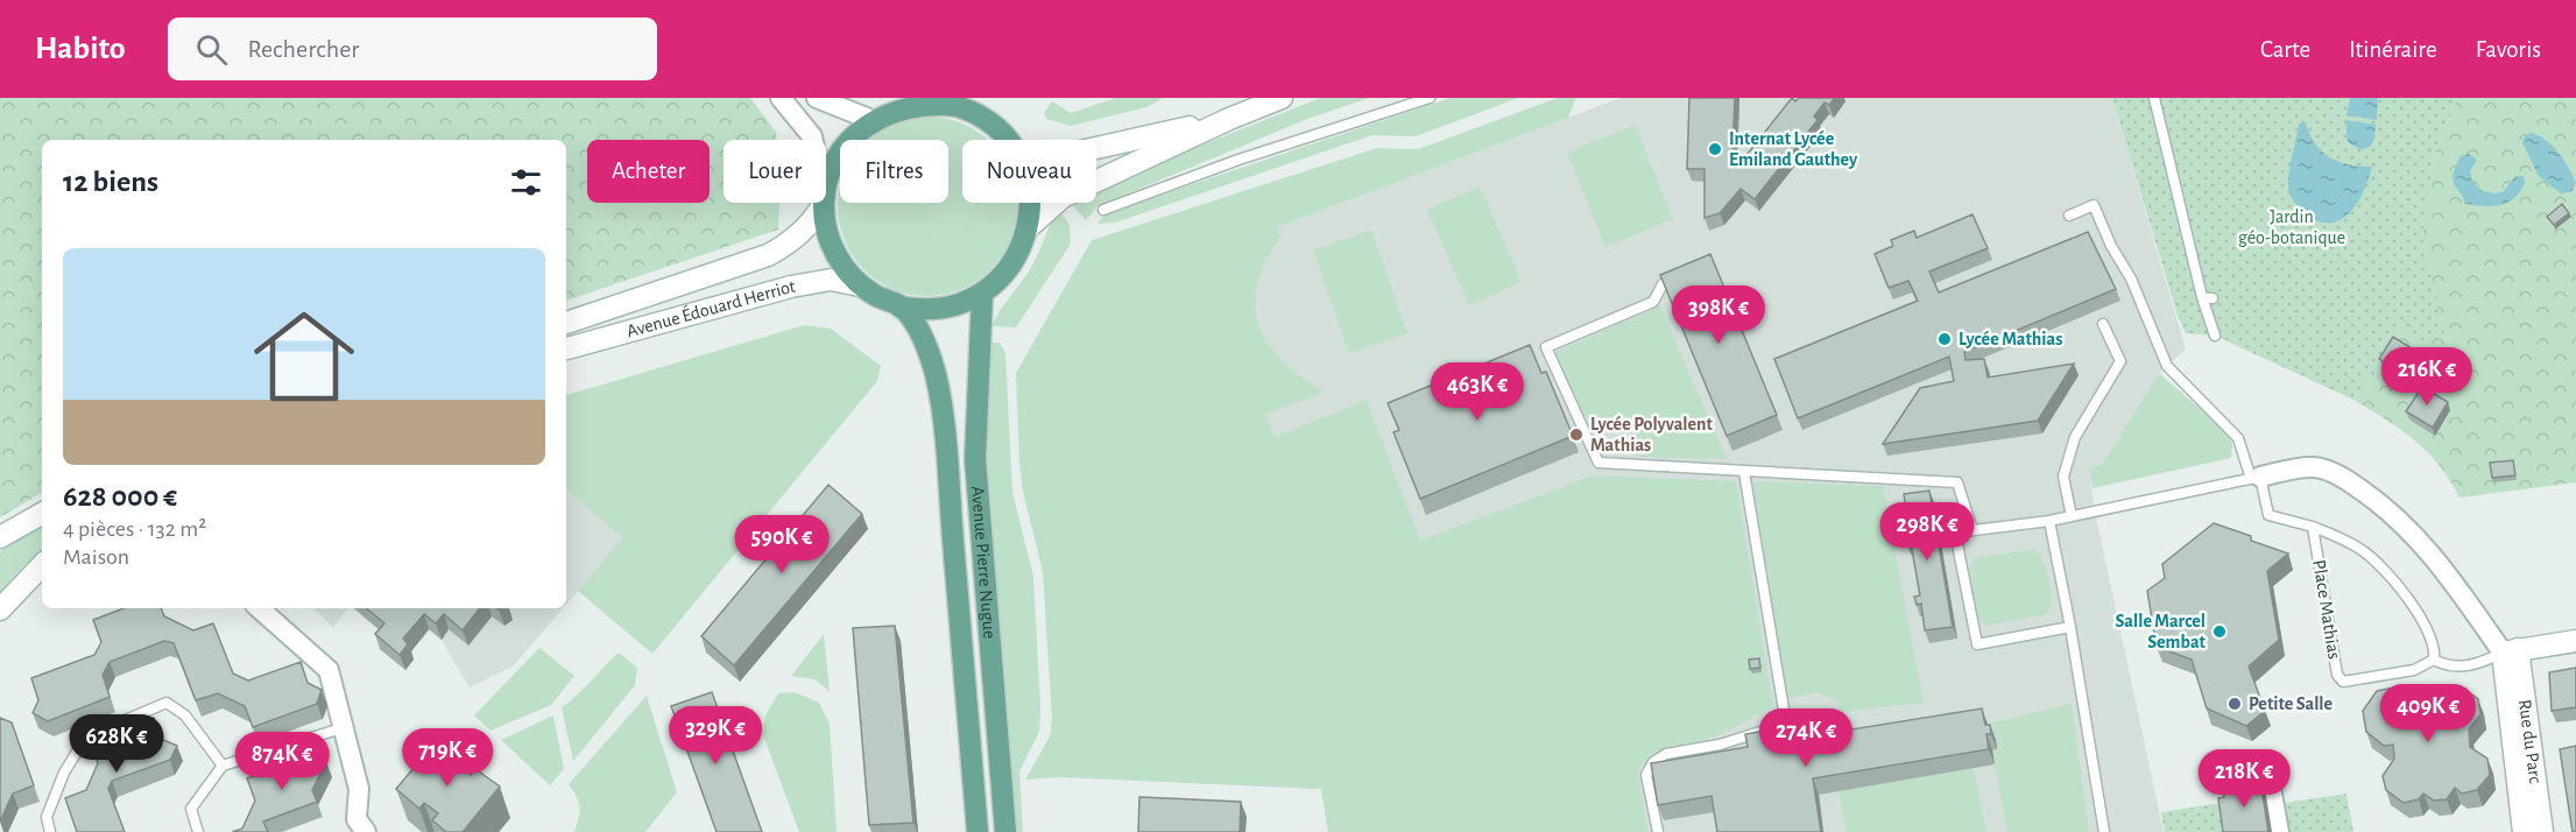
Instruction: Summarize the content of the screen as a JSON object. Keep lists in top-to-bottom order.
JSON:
{
  "streets": {
    "main road": ["Avenue Édouard Herriot", "Avenue Pierre Nugue", "Rue du Parc"],
    "lane": ["Place Mathias"]
  },
  "crossings": [
    ["Avenue Édouard Herriot", "Avenue Pierre Nugue"]
  ],
  "parks": ["Jardin géo-botanique"],
  "places": [
    "Internat Lycée Emiland Gauthey",
    "Lycée Mathias",
    "Lycée Polyvalent Mathias",
    "Salle Marcel Sembat",
    "Petite Salle"
  ],
  "page": {
    "header": "Habito",
    "search": "Rechercher",
    "nav": ["Carte", "Itinéraire", "Favoris"],
    "chip": [
      "Acheter",
      "Louer",
      "Filtres",
      "Nouveau"
    ],
    "heading": "12 biens",
    "list": [
      {
        "name": "628 000 €",
        "note": "4 pièces · 132 m² · Maison"
      }
    ],
    "price": [
      "398K €",
      "216K €",
      "463K €",
      "298K €",
      "590K €",
      "409K €",
      "329K €",
      "274K €",
      "628K €",
      "719K €",
      "874K €",
      "218K €"
    ]
  }
}
